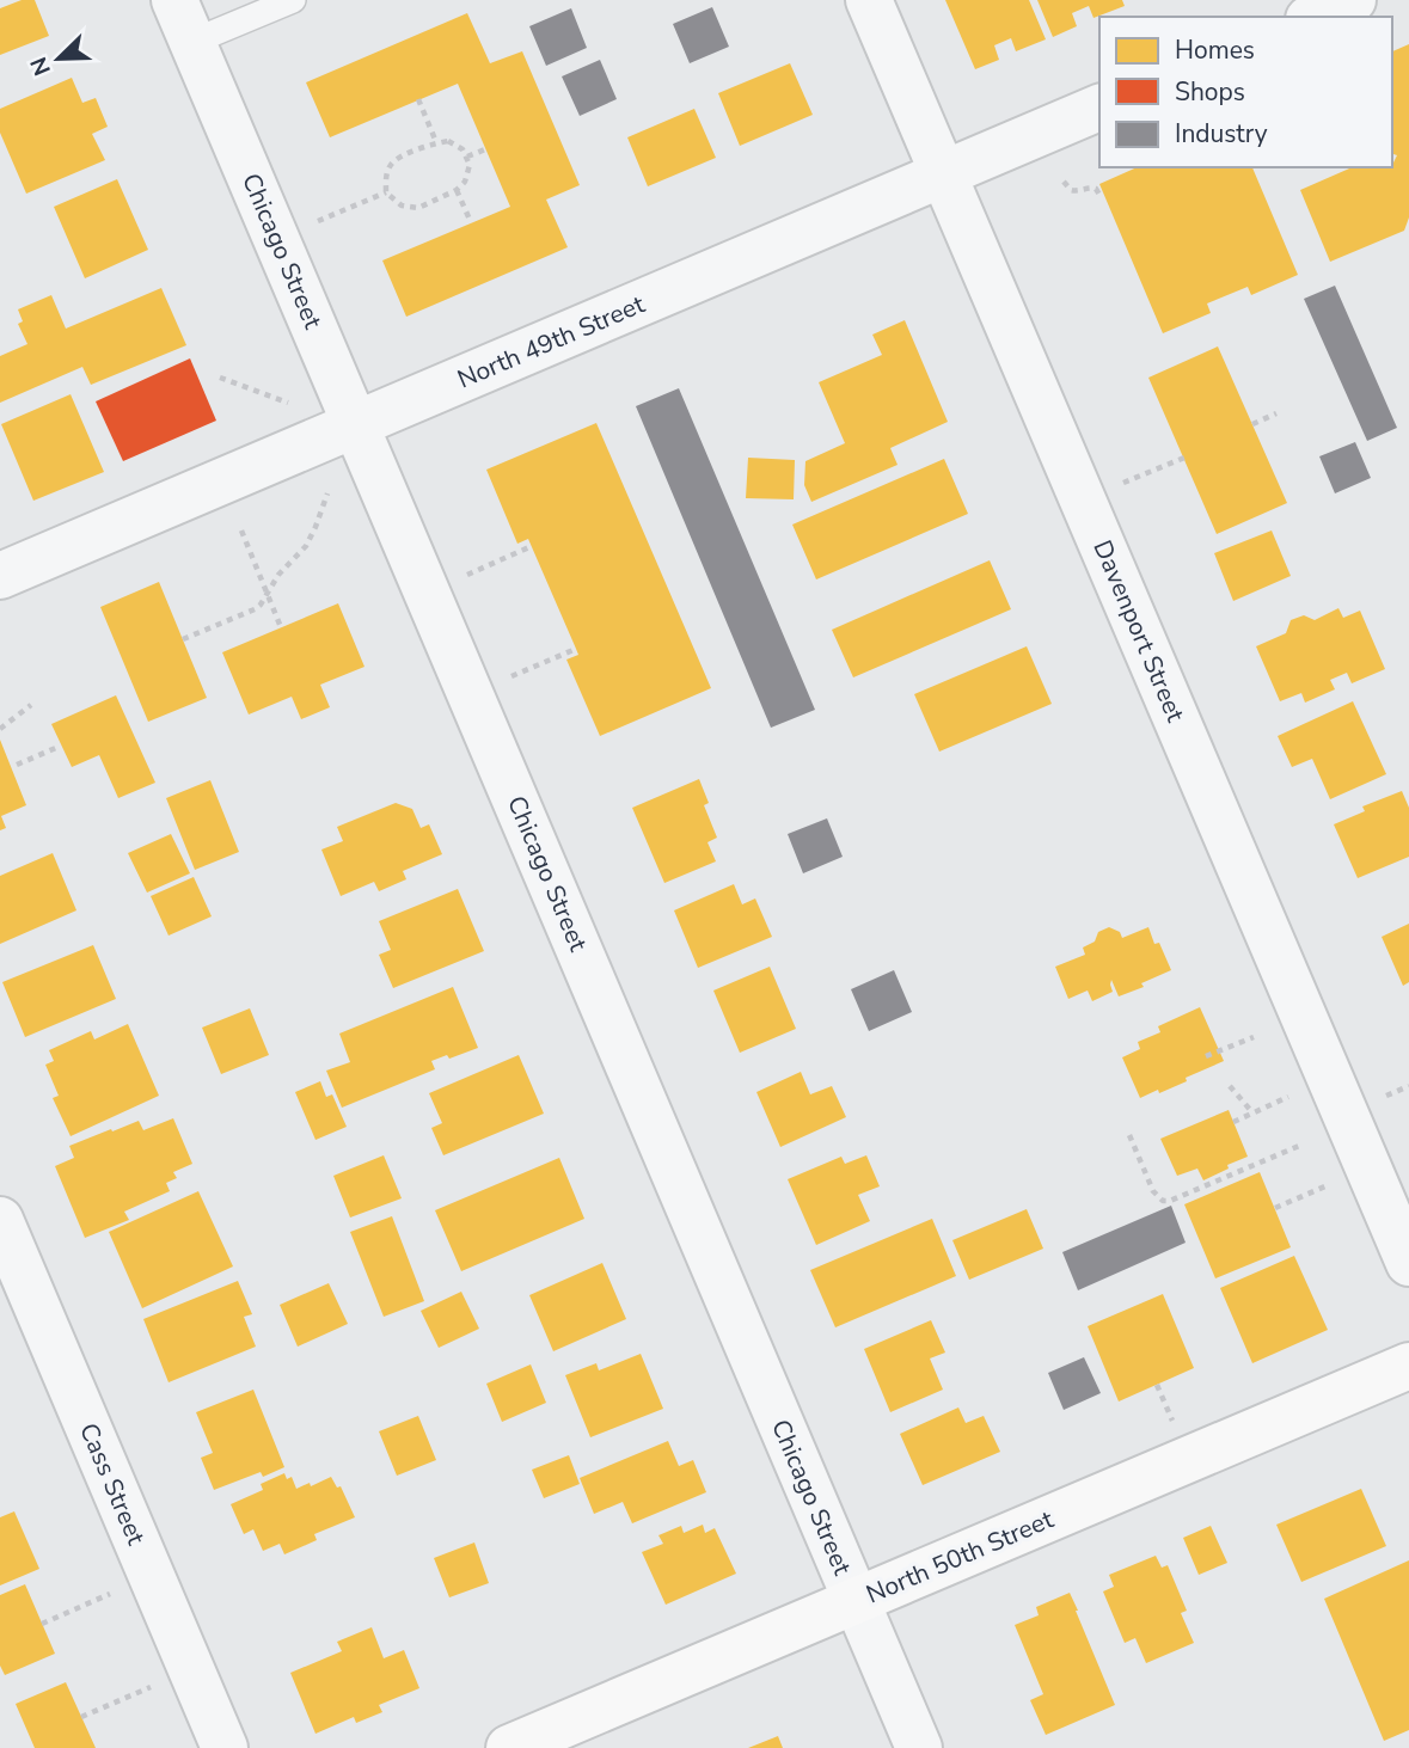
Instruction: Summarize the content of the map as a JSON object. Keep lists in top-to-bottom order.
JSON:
{
  "streets": {
    "street": [
      "Chicago Street",
      "North 49th Street",
      "Davenport Street",
      "Cass Street",
      "North 50th Street"
    ]
  },
  "crossings": [
    ["Chicago Street", "North 49th Street"],
    ["Chicago Street", "North 50th Street"],
    ["North 49th Street", "Davenport Street"]
  ],
  "legend": ["Homes", "Shops", "Industry"],
  "north": "bottom left"
}
